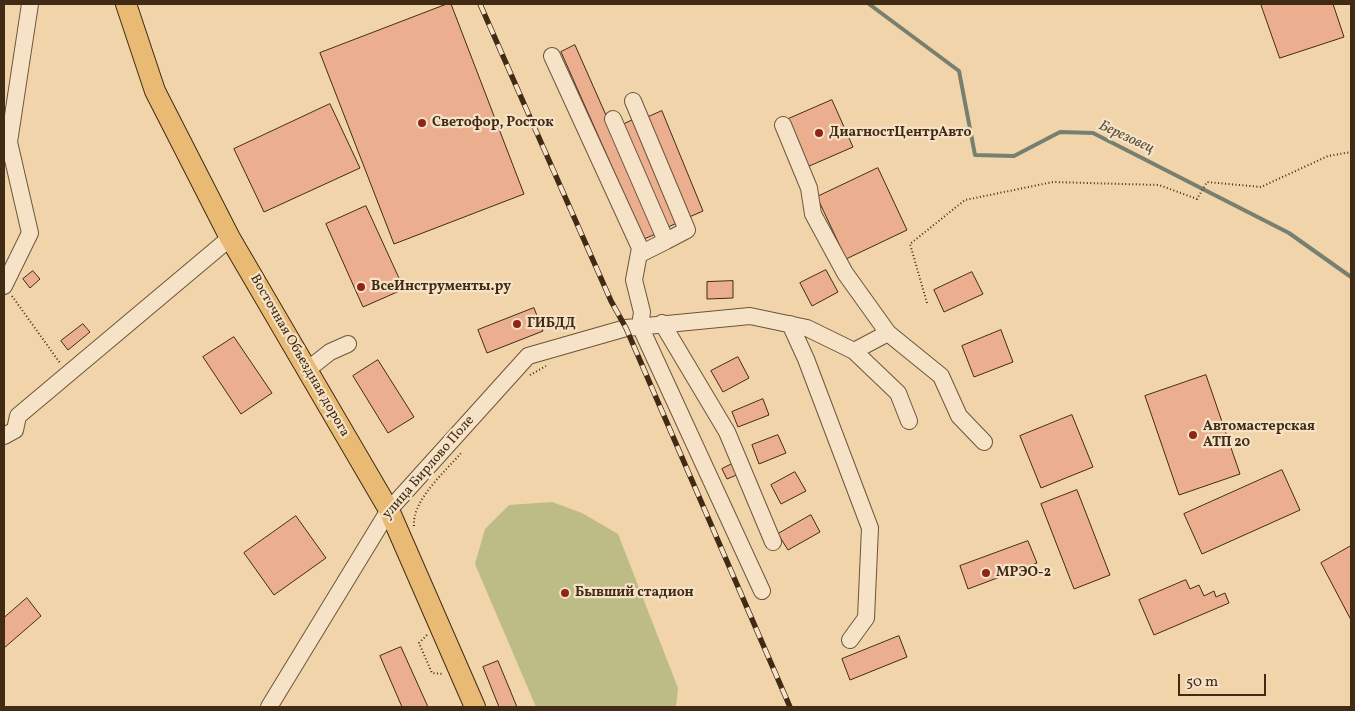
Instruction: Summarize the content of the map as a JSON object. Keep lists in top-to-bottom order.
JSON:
{
  "streets": {
    "main road": ["Восточная Объездная дорога"],
    "street": ["улица Бирлово Поле"]
  },
  "crossings": [
    ["Восточная Объездная дорога", "улица Бирлово Поле"]
  ],
  "water": ["Березовец"],
  "places": [
    "Светофор, Росток",
    "ДиагностЦентрАвто",
    "ВсеИнструменты.ру",
    "ГИБДД",
    "Автомастерская АТП 20",
    "МРЭО-2",
    "Бывший стадион"
  ],
  "scale_bar": "50 m"
}
